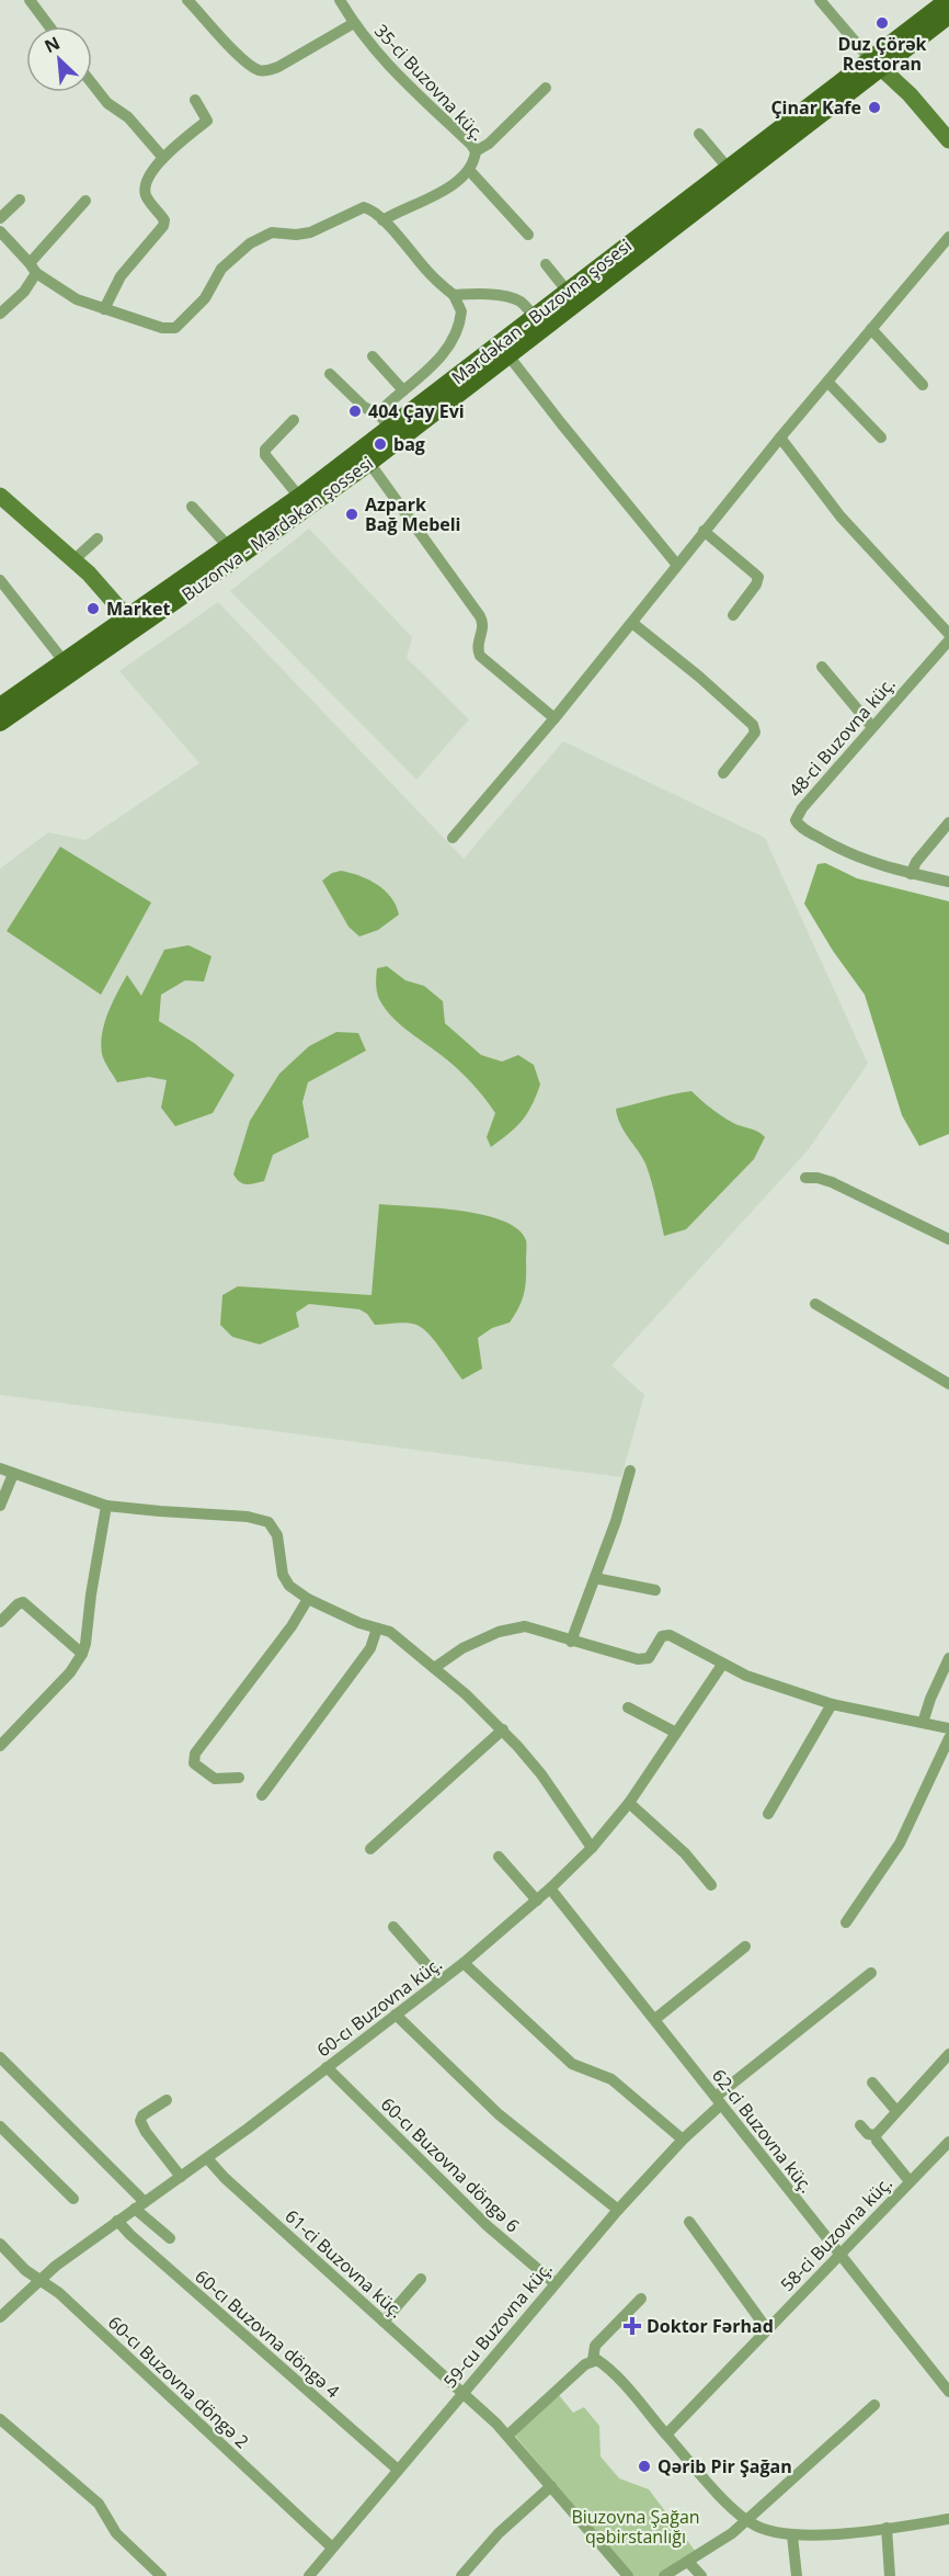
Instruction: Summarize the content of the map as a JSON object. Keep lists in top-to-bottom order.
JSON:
{
  "streets": {
    "main road": ["Mərdəkan - Buzovna şosesi", "Buzonva - Mərdəkan şossesi"],
    "street": [
      "35-ci Buzovna küç.",
      "48-ci Buzovna küç.",
      "60-cı Buzovna küç.",
      "62-ci Buzovna küç.",
      "60-cı Buzovna döngə 6",
      "58-ci Buzovna küç.",
      "61-ci Buzovna küç.",
      "59-cu Buzovna küç.",
      "60-cı Buzovna döngə 4",
      "60-cı Buzovna döngə 2"
    ]
  },
  "crossings": [
    ["Mərdəkan - Buzovna şosesi", "Buzonva - Mərdəkan şossesi"],
    ["60-cı Buzovna küç.", "62-ci Buzovna küç."],
    ["60-cı Buzovna küç.", "60-cı Buzovna döngə 6"],
    ["60-cı Buzovna küç.", "61-ci Buzovna küç."],
    ["60-cı Buzovna küç.", "60-cı Buzovna döngə 4"],
    ["60-cı Buzovna küç.", "60-cı Buzovna döngə 2"],
    ["62-ci Buzovna küç.", "58-ci Buzovna küç."],
    ["62-ci Buzovna küç.", "59-cu Buzovna küç."],
    ["60-cı Buzovna döngə 6", "59-cu Buzovna küç."],
    ["61-ci Buzovna küç.", "59-cu Buzovna küç."],
    ["59-cu Buzovna küç.", "60-cı Buzovna döngə 4"],
    ["59-cu Buzovna küç.", "60-cı Buzovna döngə 2"]
  ],
  "parks": ["Biuzovna Şağan qəbirstanlığı"],
  "places": {
    "other": [
      "Duz Çörək Restoran",
      "Çinar Kafe",
      "404 Çay Evi",
      "bag",
      "Azpark Bağ Mebeli",
      "Market",
      "Qərib Pir Şağan"
    ],
    "health": ["Doktor Fərhad"]
  },
  "north": "top left"
}
